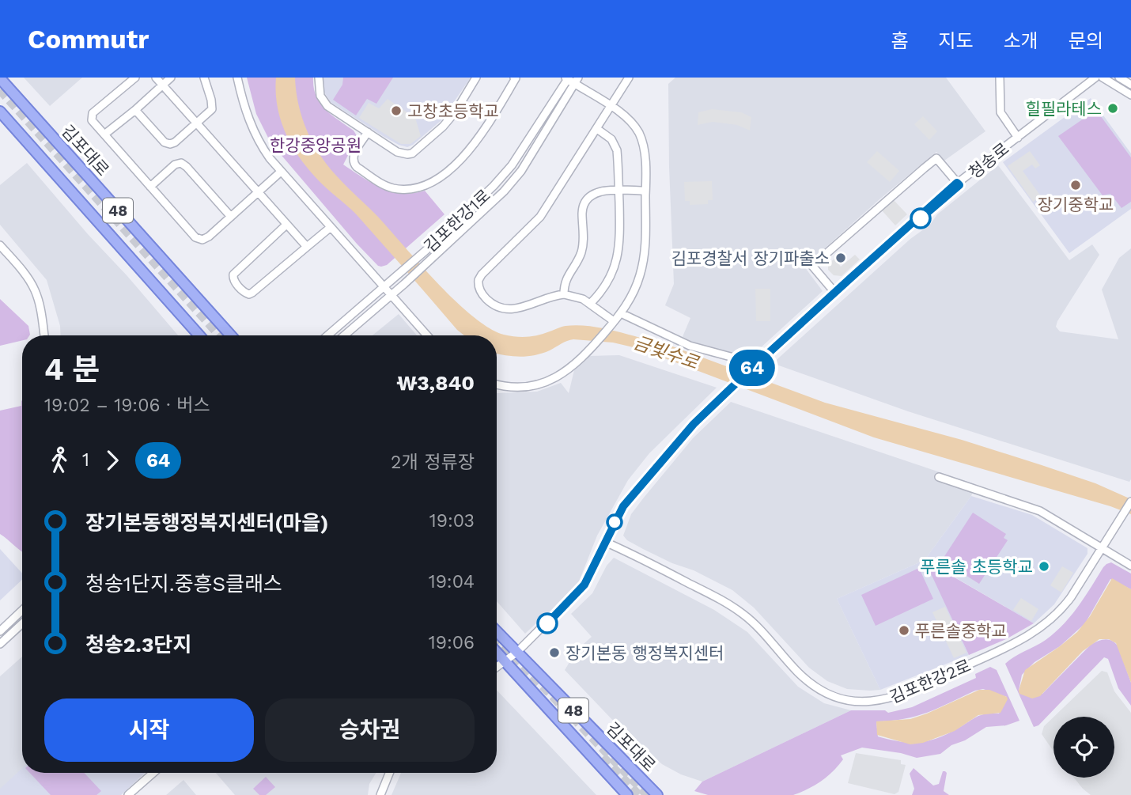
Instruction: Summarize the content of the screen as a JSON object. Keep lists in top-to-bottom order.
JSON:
{
  "streets": {
    "main road": ["김포대로", "48"],
    "street": ["청송로", "김포한강1로", "김포한강2로"]
  },
  "crossings": [
    ["김포대로", "청송로"],
    ["청송로", "김포한강2로"]
  ],
  "water": ["금빛수로"],
  "parks": ["한강중앙공원"],
  "places": [
    "힐필라테스",
    "고창초등학교",
    "장기중학교",
    "김포경찰서 장기파출소",
    "푸른솔 초등학교",
    "푸른솔중학교",
    "장기본동 행정복지센터"
  ],
  "lines": ["bus line 64"],
  "page": {
    "header": "Commutr",
    "nav": [
      "홈",
      "지도",
      "소개",
      "문의"
    ],
    "on_map": "64",
    "heading": ["4 분", "19:02 – 19:06 · 버스", "₩3,840"],
    "legs": ["1", "64", "2개 정류장"],
    "list": [
      {
        "name": "장기본동행정복지센터(마을)",
        "value": "19:03"
      },
      {
        "name": "청송1단지.중흥S클래스",
        "value": "19:04"
      },
      {
        "name": "청송2.3단지",
        "value": "19:06"
      }
    ],
    "buttons": ["시작", "승차권"]
  }
}
